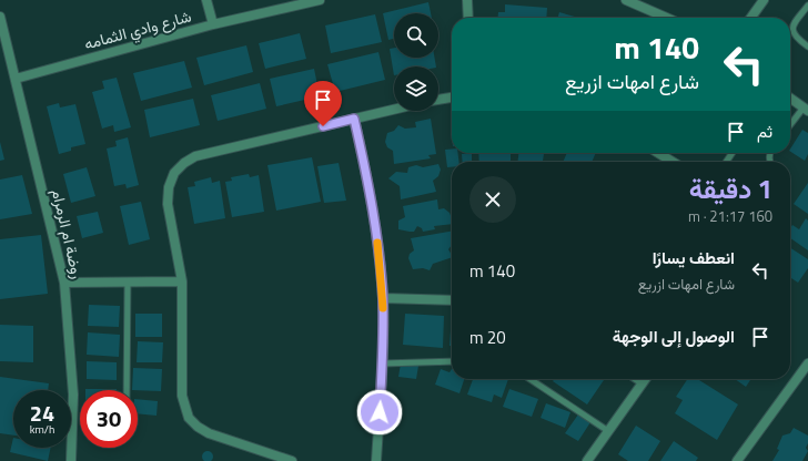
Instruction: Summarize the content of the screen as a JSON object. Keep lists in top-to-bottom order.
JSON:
{
  "streets": {
    "street": ["شارع وادي الثمامه", "روضة ام الرمرام"]
  },
  "crossings": [
    ["شارع وادي الثمامه", "روضة ام الرمرام"]
  ],
  "page": {
    "turn": ["140 m", "شارع امهات ازريع"],
    "then": "ثم",
    "heading": ["1 دقيقة", "160 m · 21:17"],
    "list": [
      {
        "name": "انعطف يسارًا",
        "note": "شارع امهات ازريع",
        "value": "140 m"
      },
      {
        "name": "الوصول إلى الوجهة",
        "value": "20 m"
      }
    ],
    "speed": "24 km/h",
    "limit": "30"
  }
}
